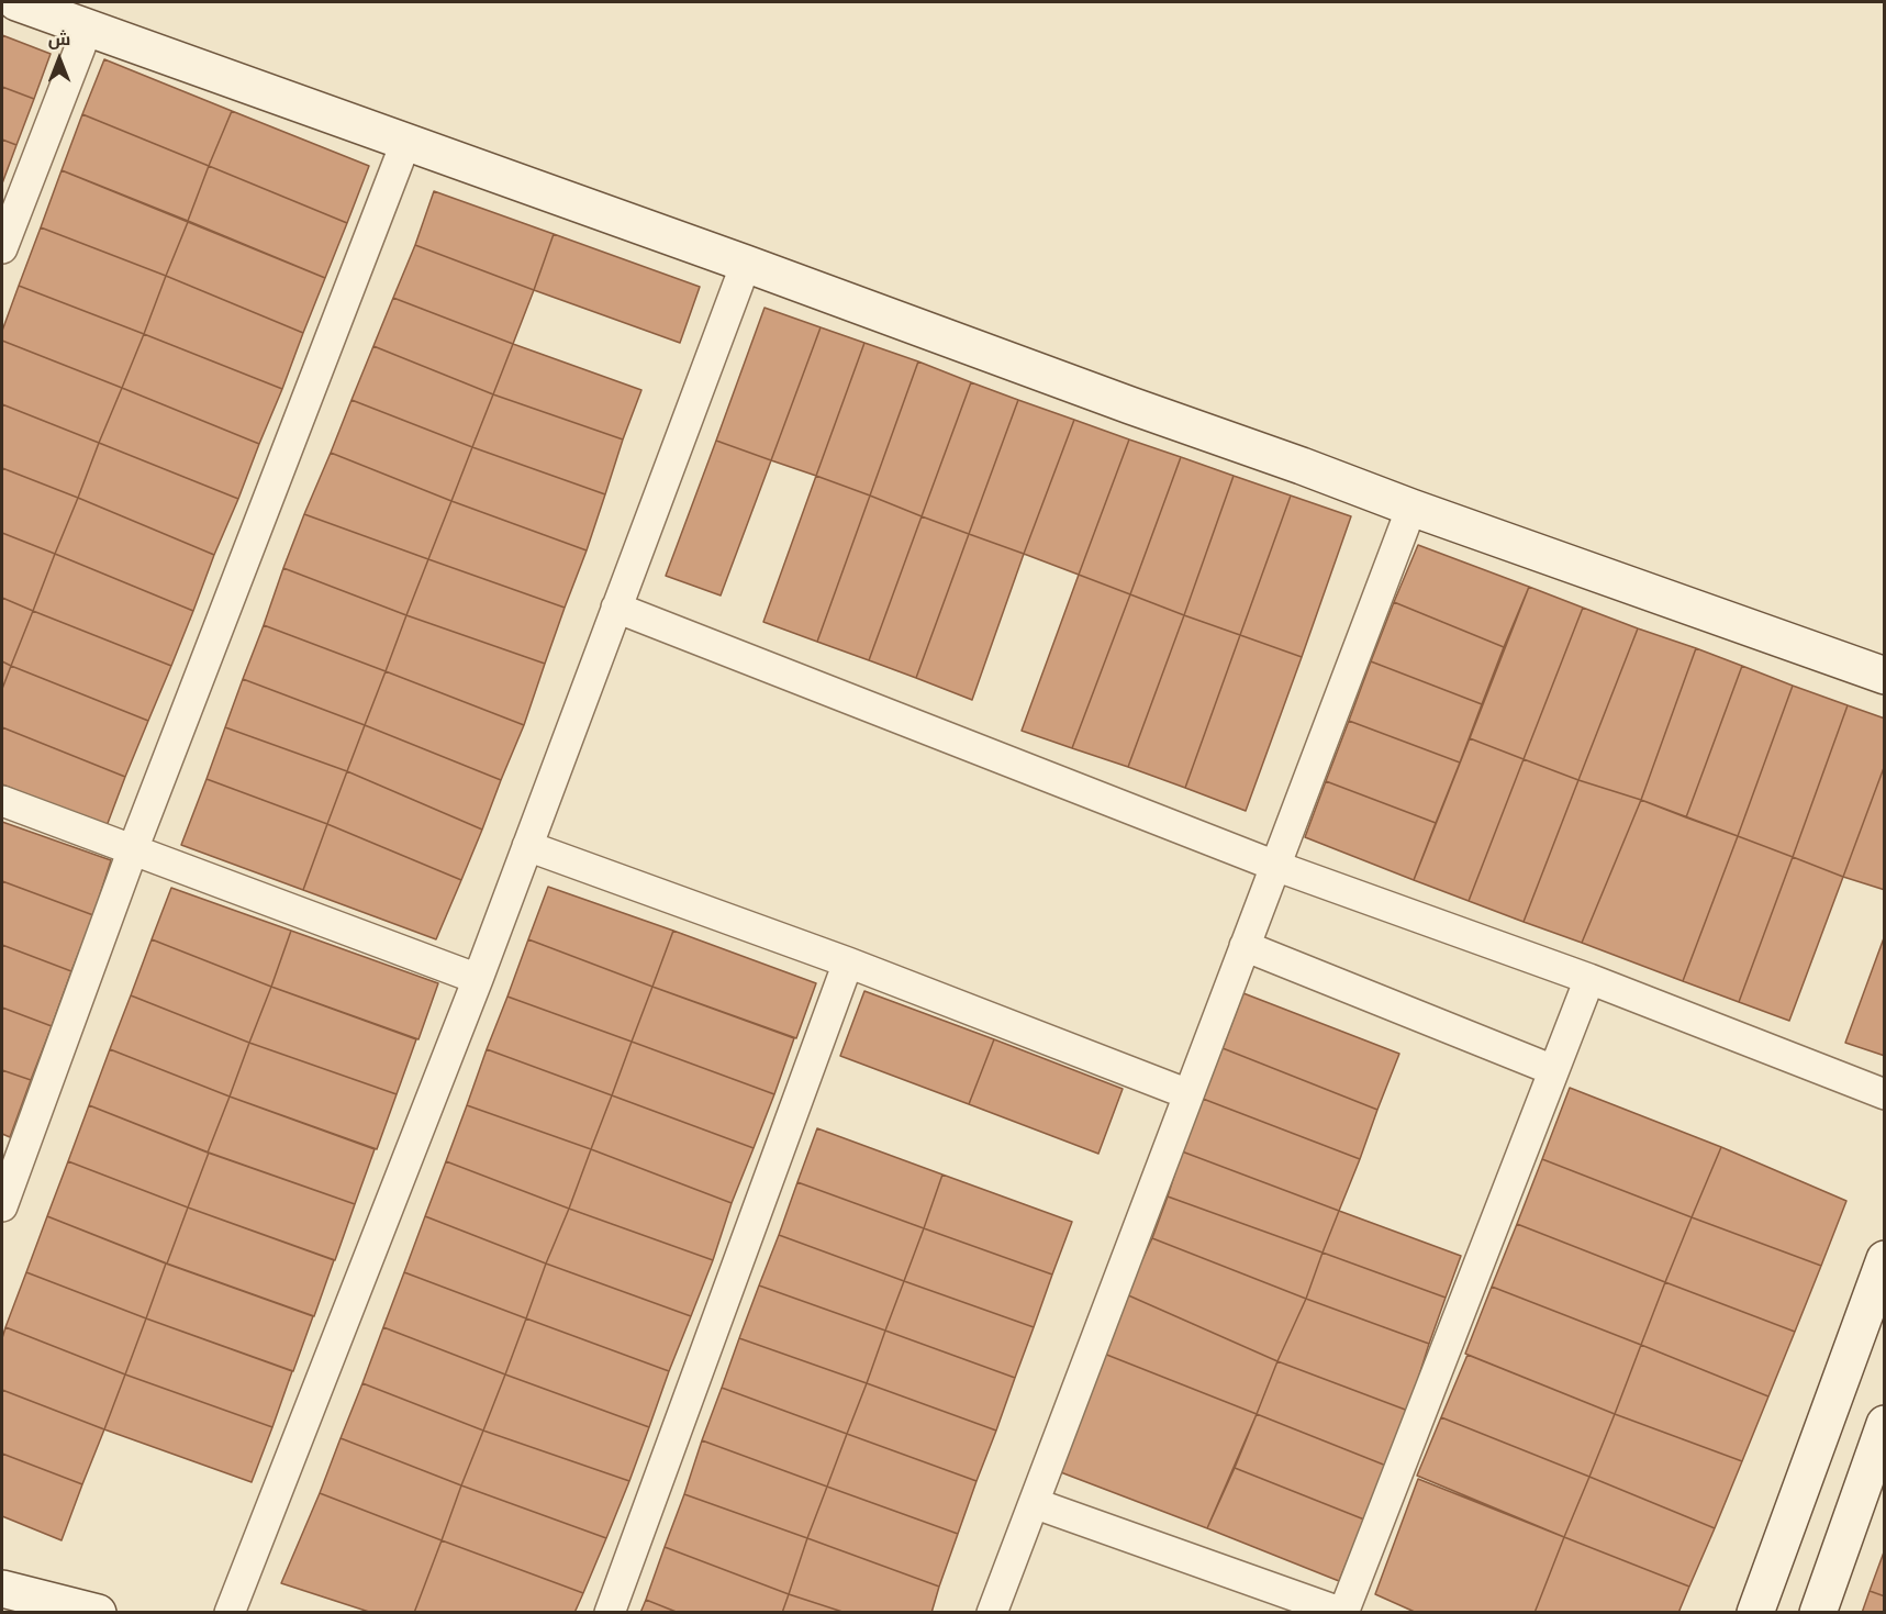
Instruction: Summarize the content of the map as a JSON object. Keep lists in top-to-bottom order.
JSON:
{
  "north": "top"
}
